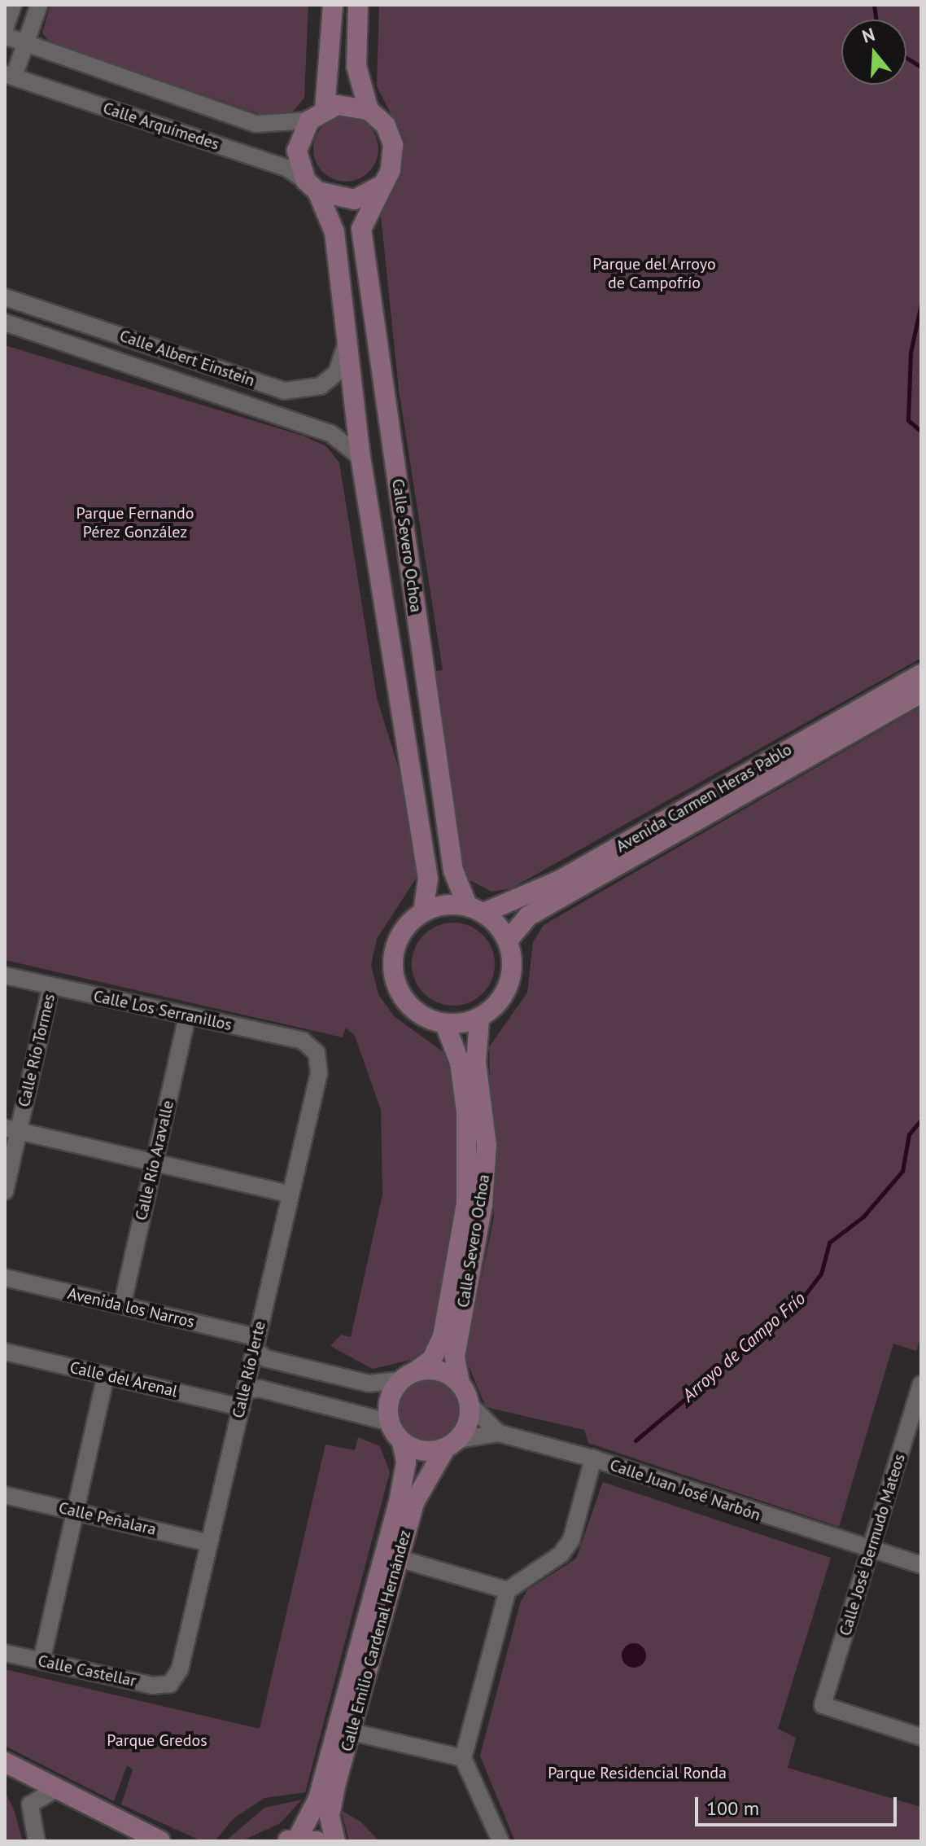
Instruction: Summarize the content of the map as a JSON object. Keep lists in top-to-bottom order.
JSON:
{
  "streets": {
    "main road": ["Calle Severo Ochoa", "Avenida Carmen Heras Pablo", "Calle Emilio Cardenal Hernández"],
    "street": [
      "Calle Arquímedes",
      "Calle Albert Einstein",
      "Calle Los Serranillos",
      "Calle Río Tormes",
      "Calle Río Aravalle",
      "Avenida los Narros",
      "Calle Río Jerte",
      "Calle del Arenal",
      "Calle Juan José Narbón",
      "Calle Peñalara",
      "Calle José Bermudo Mateos",
      "Calle Castellar"
    ]
  },
  "crossings": [
    ["Calle Arquímedes", "Calle Severo Ochoa"],
    ["Calle Albert Einstein", "Calle Severo Ochoa"],
    ["Calle Severo Ochoa", "Avenida Carmen Heras Pablo"],
    ["Calle Severo Ochoa", "Calle Juan José Narbón"],
    ["Calle Severo Ochoa", "Calle Emilio Cardenal Hernández"],
    ["Calle Los Serranillos", "Calle Río Tormes"],
    ["Calle Los Serranillos", "Calle Río Aravalle"],
    ["Calle Los Serranillos", "Calle Río Jerte"],
    ["Calle Río Aravalle", "Avenida los Narros"],
    ["Avenida los Narros", "Calle Río Jerte"],
    ["Calle Río Jerte", "Calle del Arenal"],
    ["Calle Río Jerte", "Calle Peñalara"],
    ["Calle Río Jerte", "Calle Castellar"],
    ["Calle Juan José Narbón", "Calle José Bermudo Mateos"],
    ["Calle Juan José Narbón", "Calle Emilio Cardenal Hernández"]
  ],
  "water": ["Arroyo de Campo Frío"],
  "parks": [
    "Parque del Arroyo de Campofrío",
    "Parque Fernando Pérez González",
    "Parque Gredos",
    "Parque Residencial Ronda"
  ],
  "scale_bar": "100 m",
  "north": "top"
}
